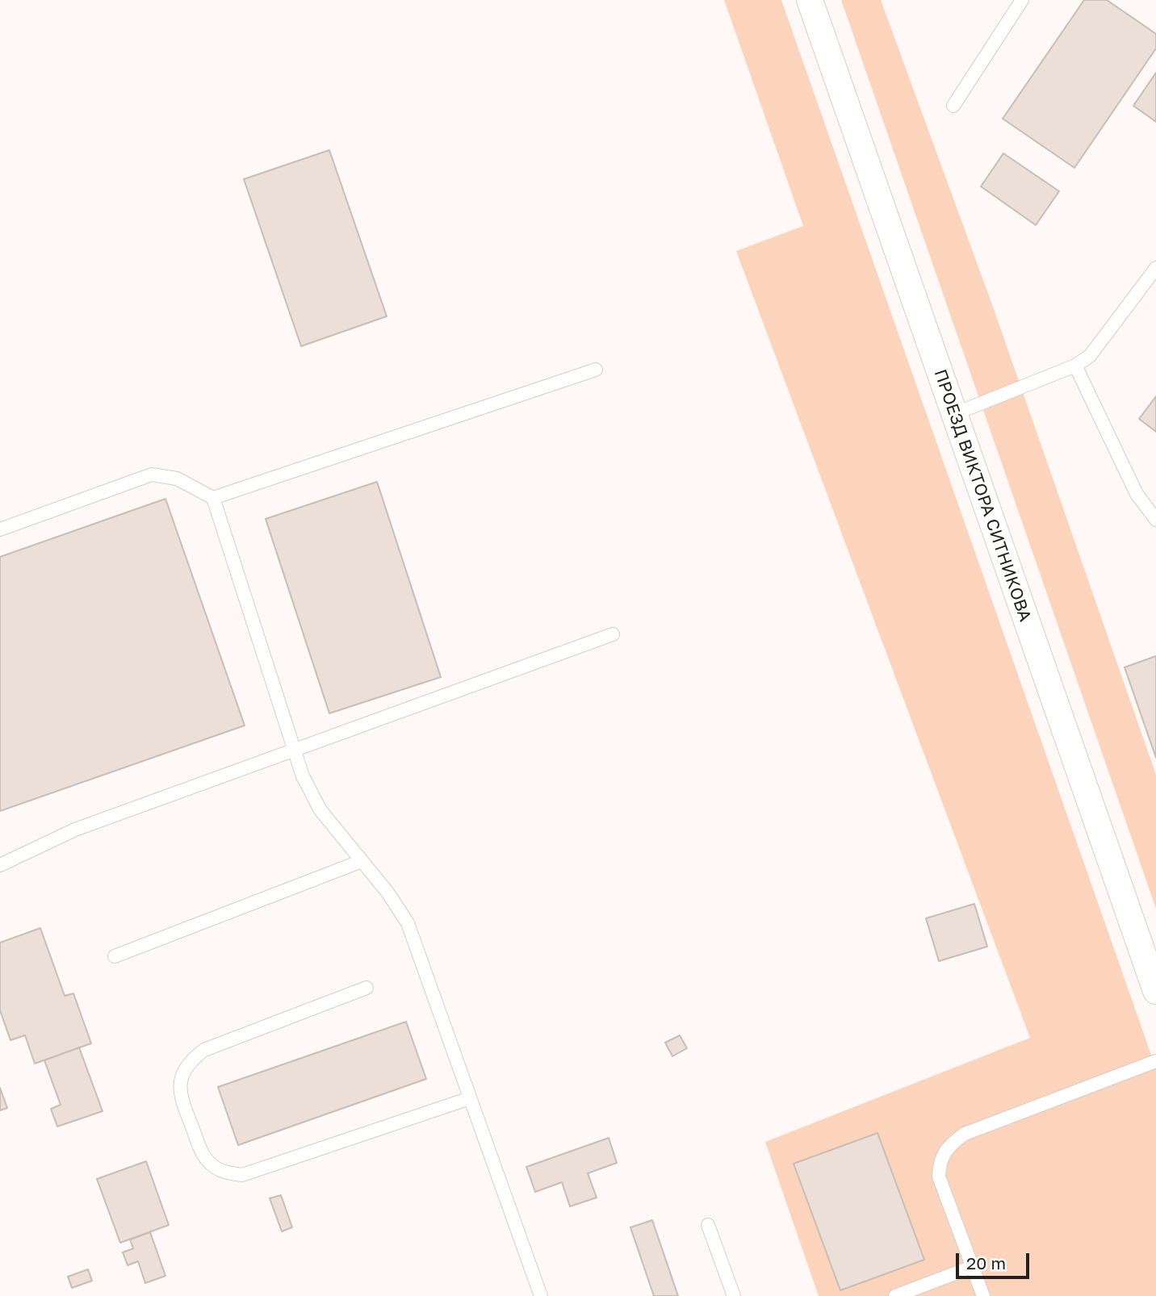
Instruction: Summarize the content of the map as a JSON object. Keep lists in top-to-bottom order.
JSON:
{
  "streets": {
    "street": ["ПРОЕЗД ВИКТОРА СИТНИКОВА"]
  },
  "scale_bar": "20 m"
}
